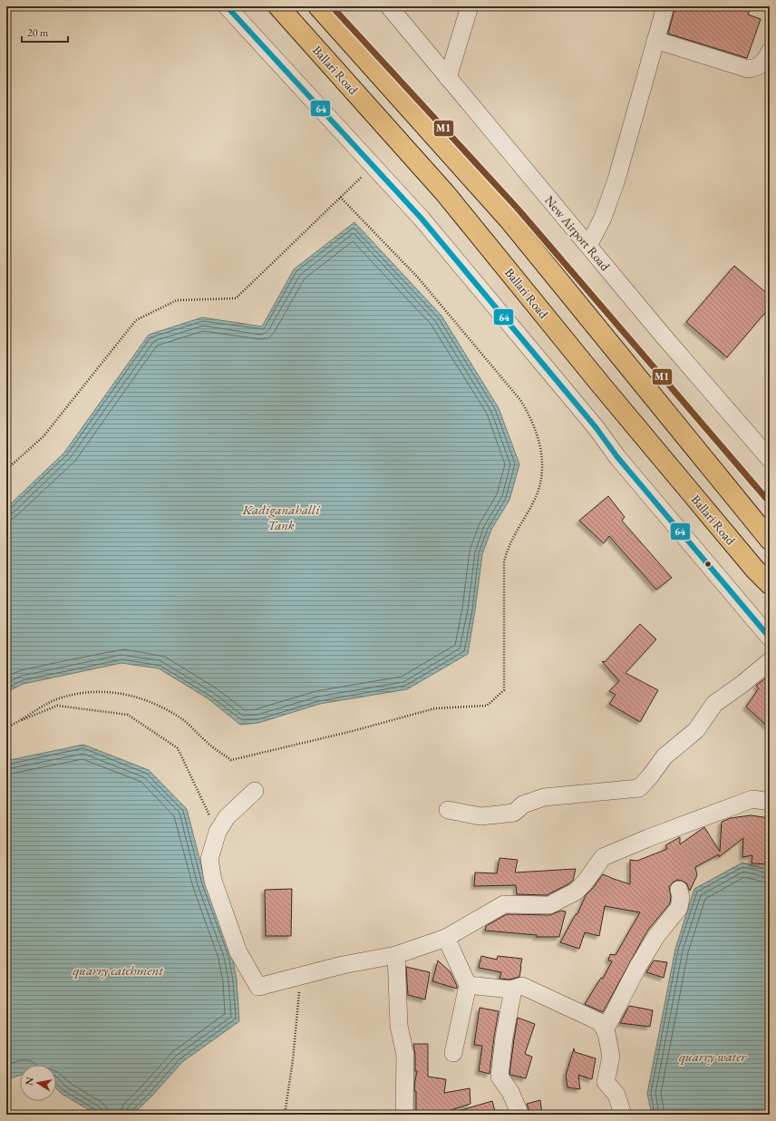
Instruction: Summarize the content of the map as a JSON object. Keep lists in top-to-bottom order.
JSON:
{
  "streets": {
    "highway": ["Ballari Road"],
    "street": ["New Airport Road"]
  },
  "water": ["Kadiganahalli Tank", "quarry catchment", "quarry water"],
  "lines": ["transit line M1", "transit line 64"],
  "scale_bar": "20 m",
  "north": "left"
}
